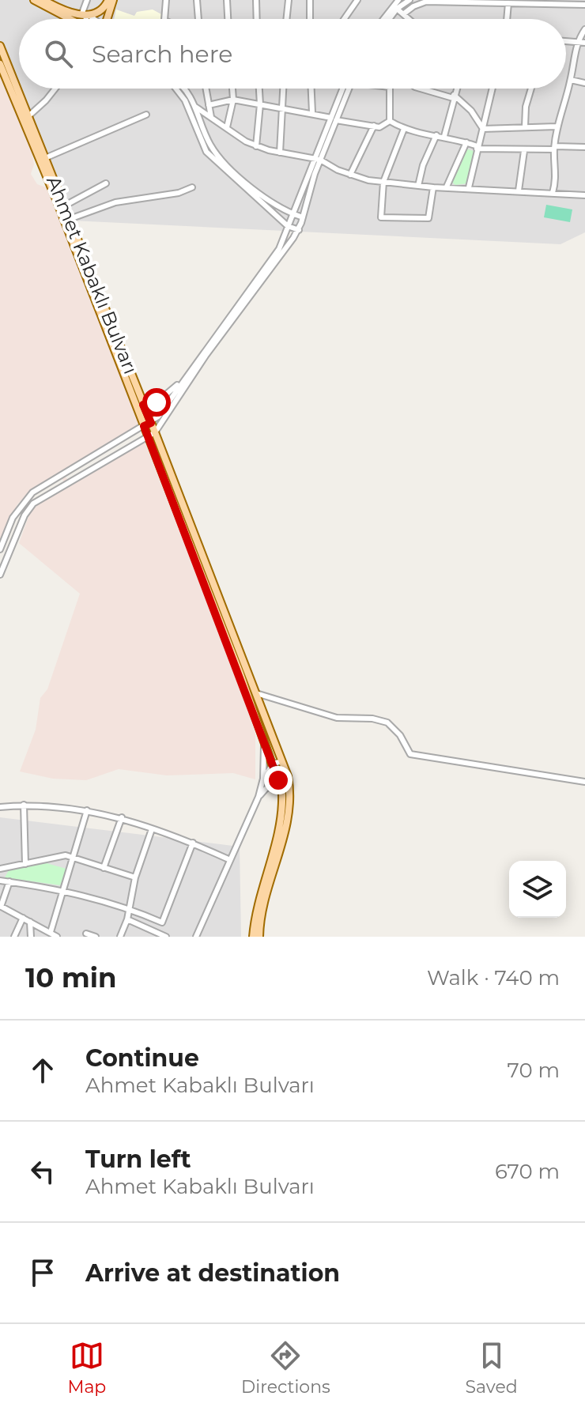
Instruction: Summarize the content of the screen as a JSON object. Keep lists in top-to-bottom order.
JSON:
{
  "streets": {
    "main road": ["Ahmet Kabaklı Bulvarı"]
  },
  "page": {
    "search": "Search here",
    "heading": ["10 min", "Walk · 740 m"],
    "list": [
      ["Continue", "Ahmet Kabaklı Bulvarı", "70 m"],
      ["Turn left", "Ahmet Kabaklı Bulvarı", "670 m"],
      "Arrive at destination"
    ],
    "nav": ["Map", "Directions", "Saved"]
  }
}
